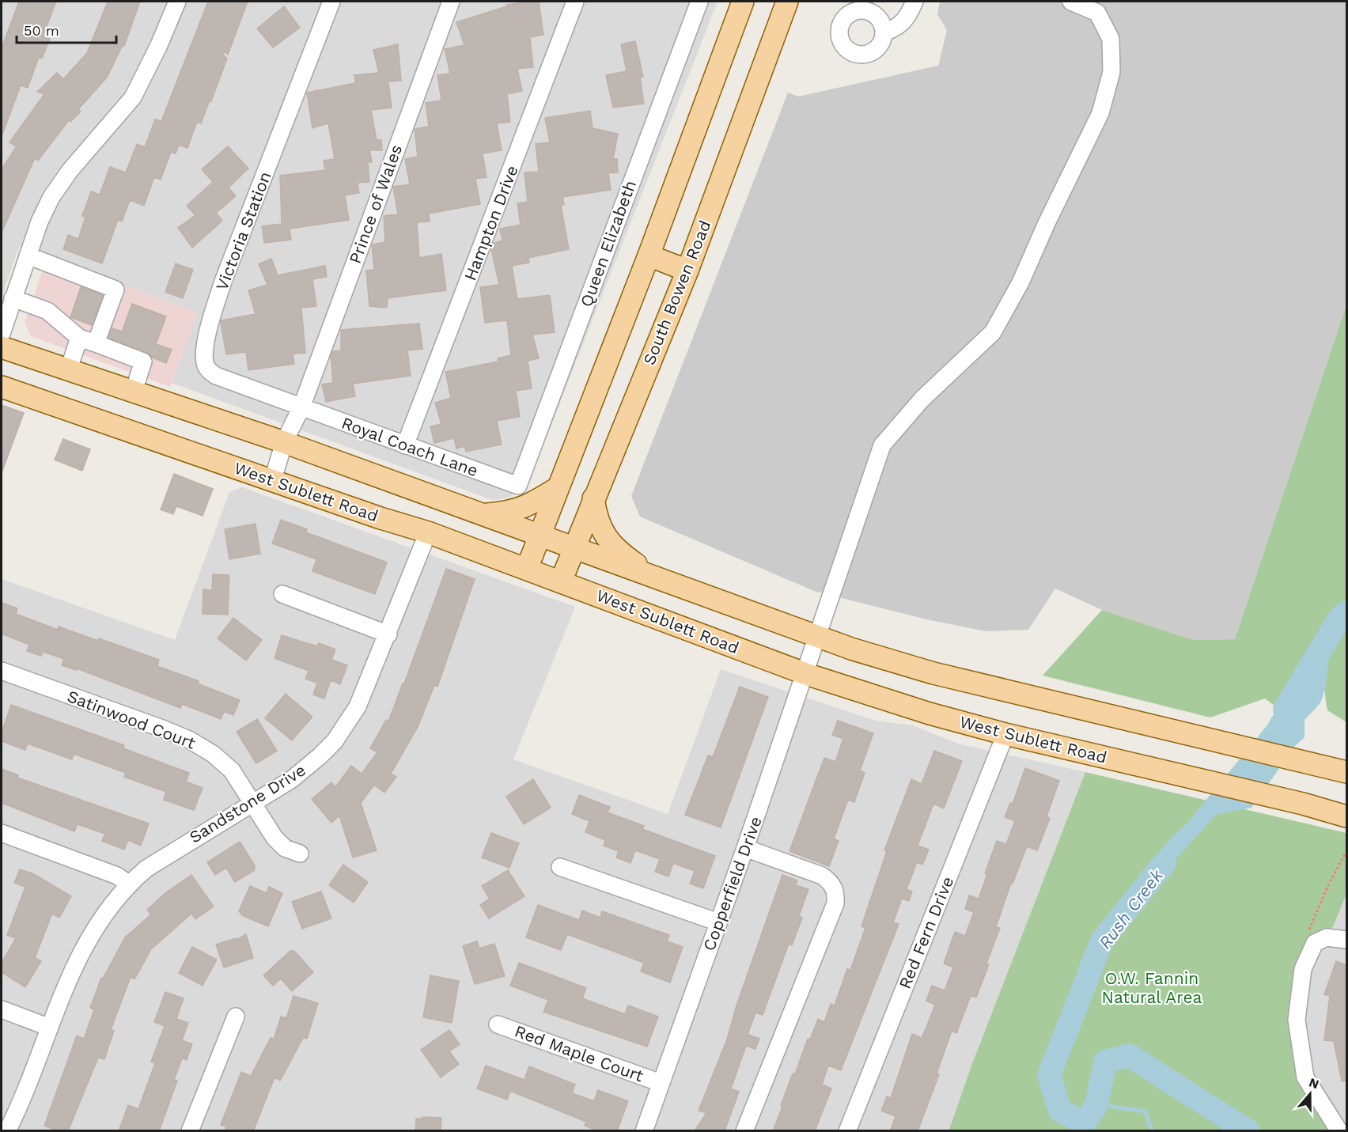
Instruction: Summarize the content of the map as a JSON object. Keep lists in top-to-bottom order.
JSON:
{
  "streets": {
    "main road": ["South Bowen Road", "West Sublett Road"],
    "street": [
      "Prince of Wales",
      "Hampton Drive",
      "Victoria Station",
      "Queen Elizabeth",
      "Royal Coach Lane",
      "Satinwood Court",
      "Sandstone Drive",
      "Copperfield Drive",
      "Red Fern Drive",
      "Red Maple Court"
    ]
  },
  "crossings": [
    ["Prince of Wales", "Victoria Station"],
    ["Prince of Wales", "Royal Coach Lane"],
    ["Prince of Wales", "West Sublett Road"],
    ["Hampton Drive", "Royal Coach Lane"],
    ["Victoria Station", "Royal Coach Lane"],
    ["Queen Elizabeth", "Royal Coach Lane"],
    ["South Bowen Road", "West Sublett Road"],
    ["West Sublett Road", "Sandstone Drive"],
    ["West Sublett Road", "Copperfield Drive"],
    ["West Sublett Road", "Red Fern Drive"],
    ["Satinwood Court", "Sandstone Drive"],
    ["Copperfield Drive", "Red Maple Court"]
  ],
  "water": ["Rush Creek"],
  "parks": ["O.W. Fannin Natural Area"],
  "scale_bar": "50 m",
  "north": "top"
}
